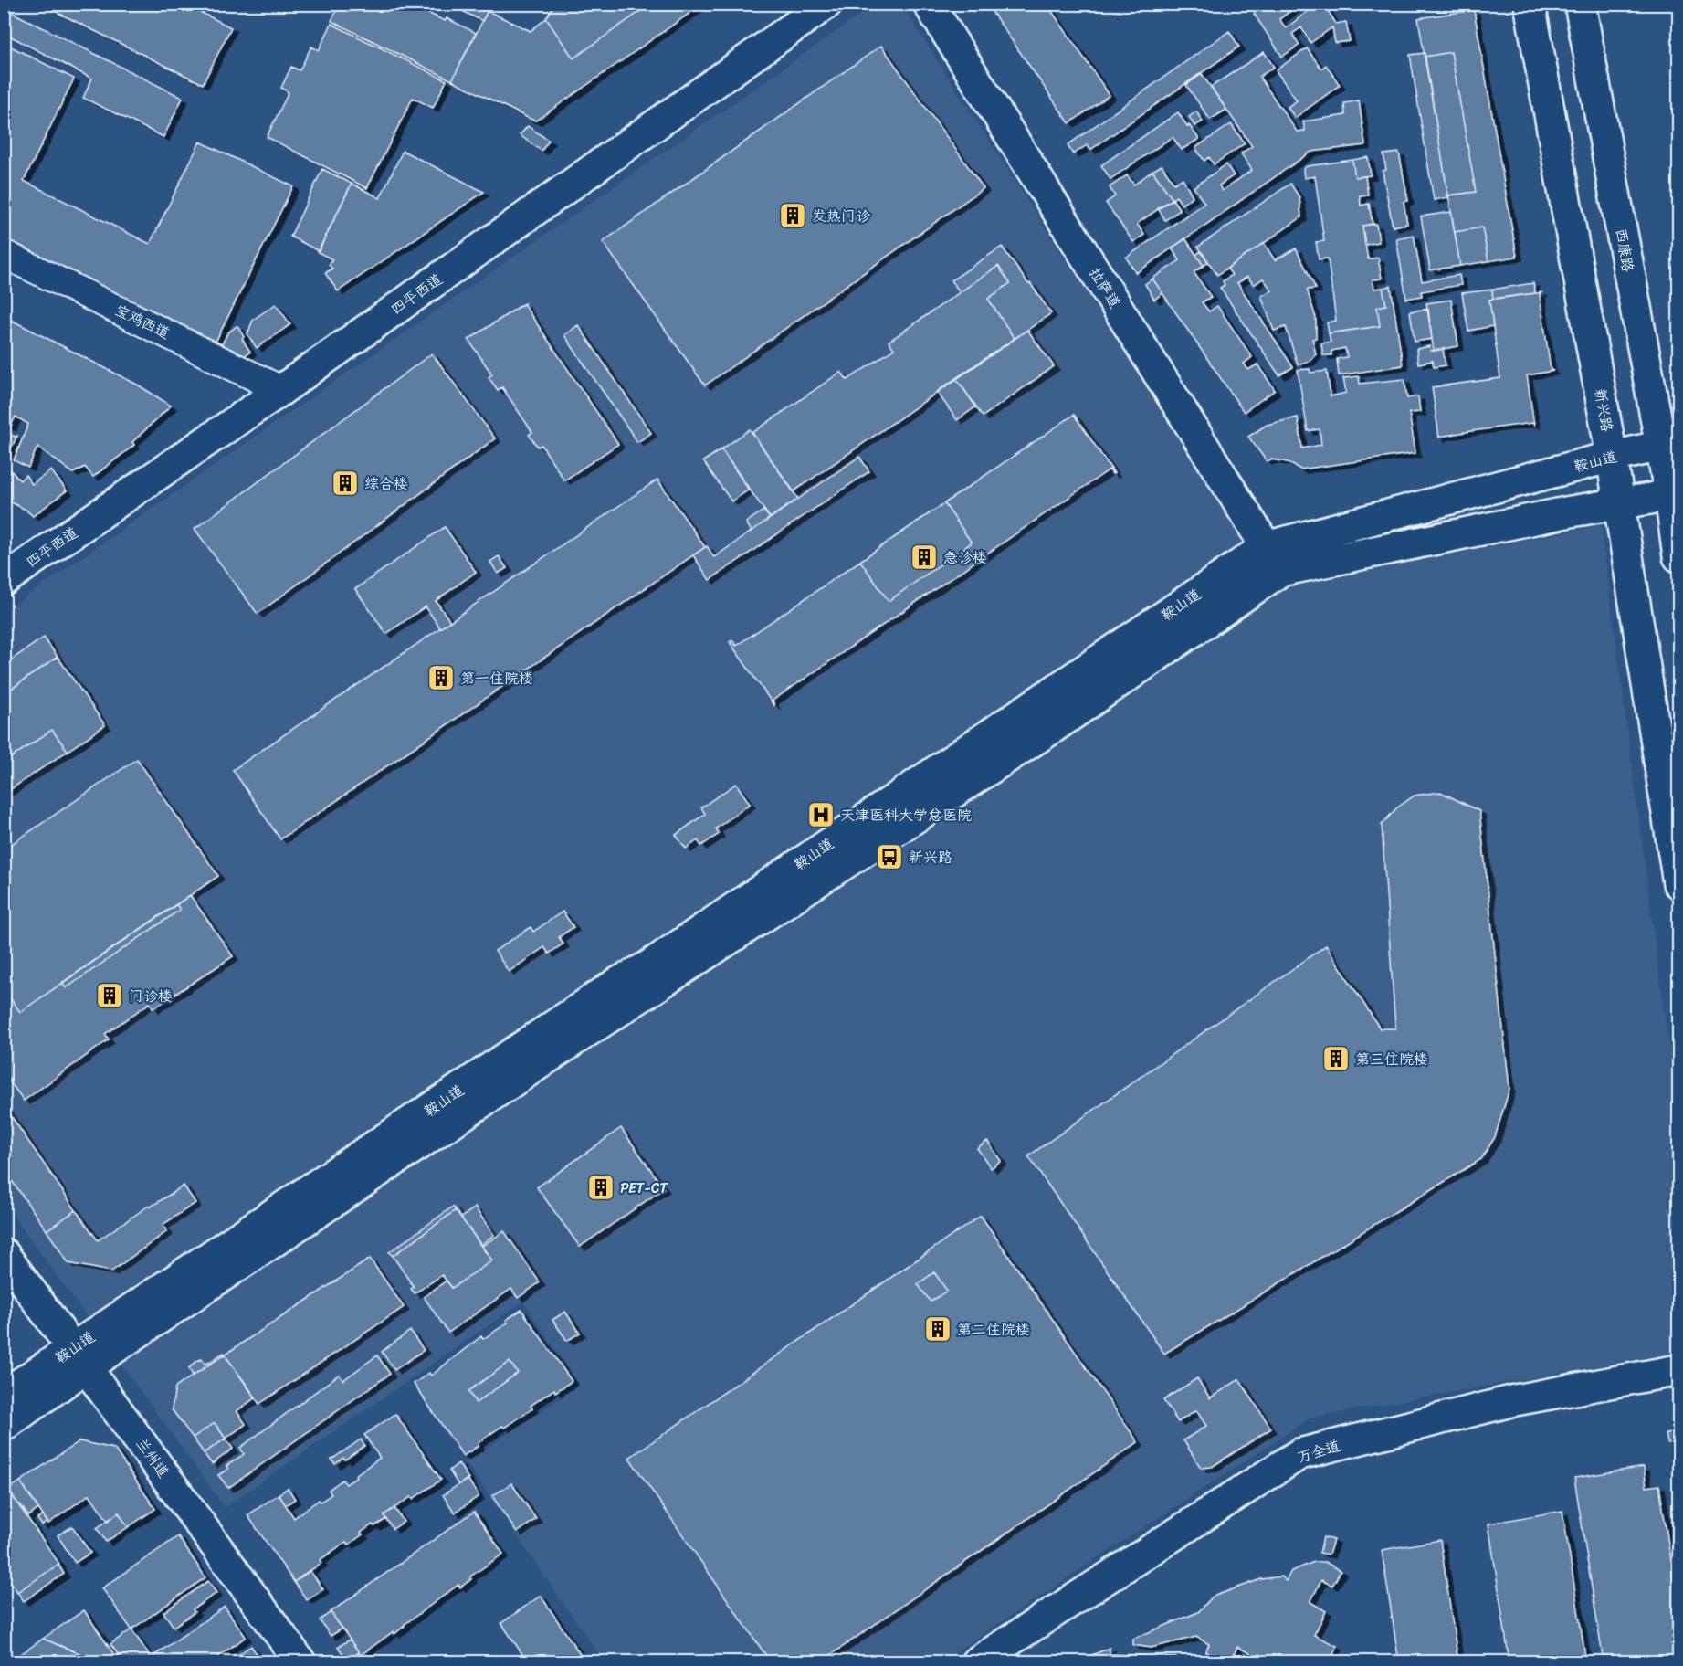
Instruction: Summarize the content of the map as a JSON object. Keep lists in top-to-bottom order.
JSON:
{
  "streets": {
    "main road": [
      "西康路",
      "拉萨道",
      "四平西道",
      "新兴路",
      "鞍山道",
      "万全道",
      "兰州道"
    ],
    "street": ["宝鸡西道"]
  },
  "crossings": [
    ["西康路", "鞍山道"],
    ["拉萨道", "鞍山道"],
    ["四平西道", "宝鸡西道"],
    ["新兴路", "鞍山道"],
    ["鞍山道", "兰州道"]
  ],
  "places": {
    "building": [
      "发热门诊",
      "综合楼",
      "急诊楼",
      "第一住院楼",
      "门诊楼",
      "第三住院楼",
      "PET-CT",
      "第二住院楼"
    ],
    "hospital": ["天津医科大学总医院"],
    "bus stop": ["新兴路"]
  }
}
